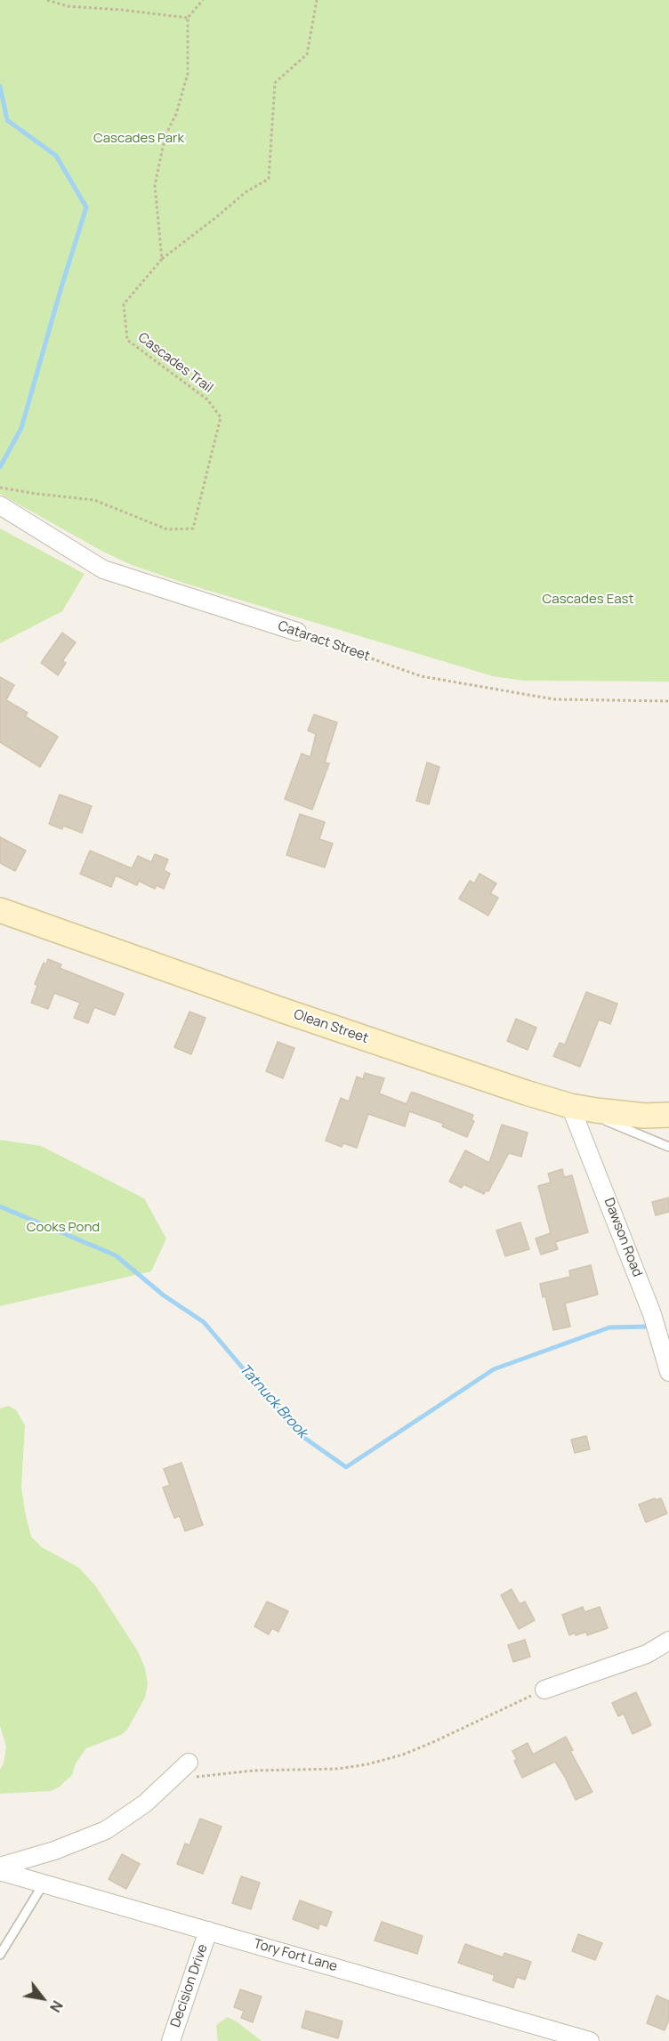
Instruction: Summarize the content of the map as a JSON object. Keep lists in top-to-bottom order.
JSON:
{
  "streets": {
    "street": [
      "Cataract Street",
      "Olean Street",
      "Dawson Road",
      "Tory Fort Lane",
      "Decision Drive"
    ],
    "path": ["Cascades Trail"]
  },
  "crossings": [
    ["Olean Street", "Dawson Road"],
    ["Tory Fort Lane", "Decision Drive"]
  ],
  "water": ["Tatnuck Brook"],
  "parks": ["Cascades Park", "Cascades East", "Cooks Pond"],
  "north": "bottom right"
}
